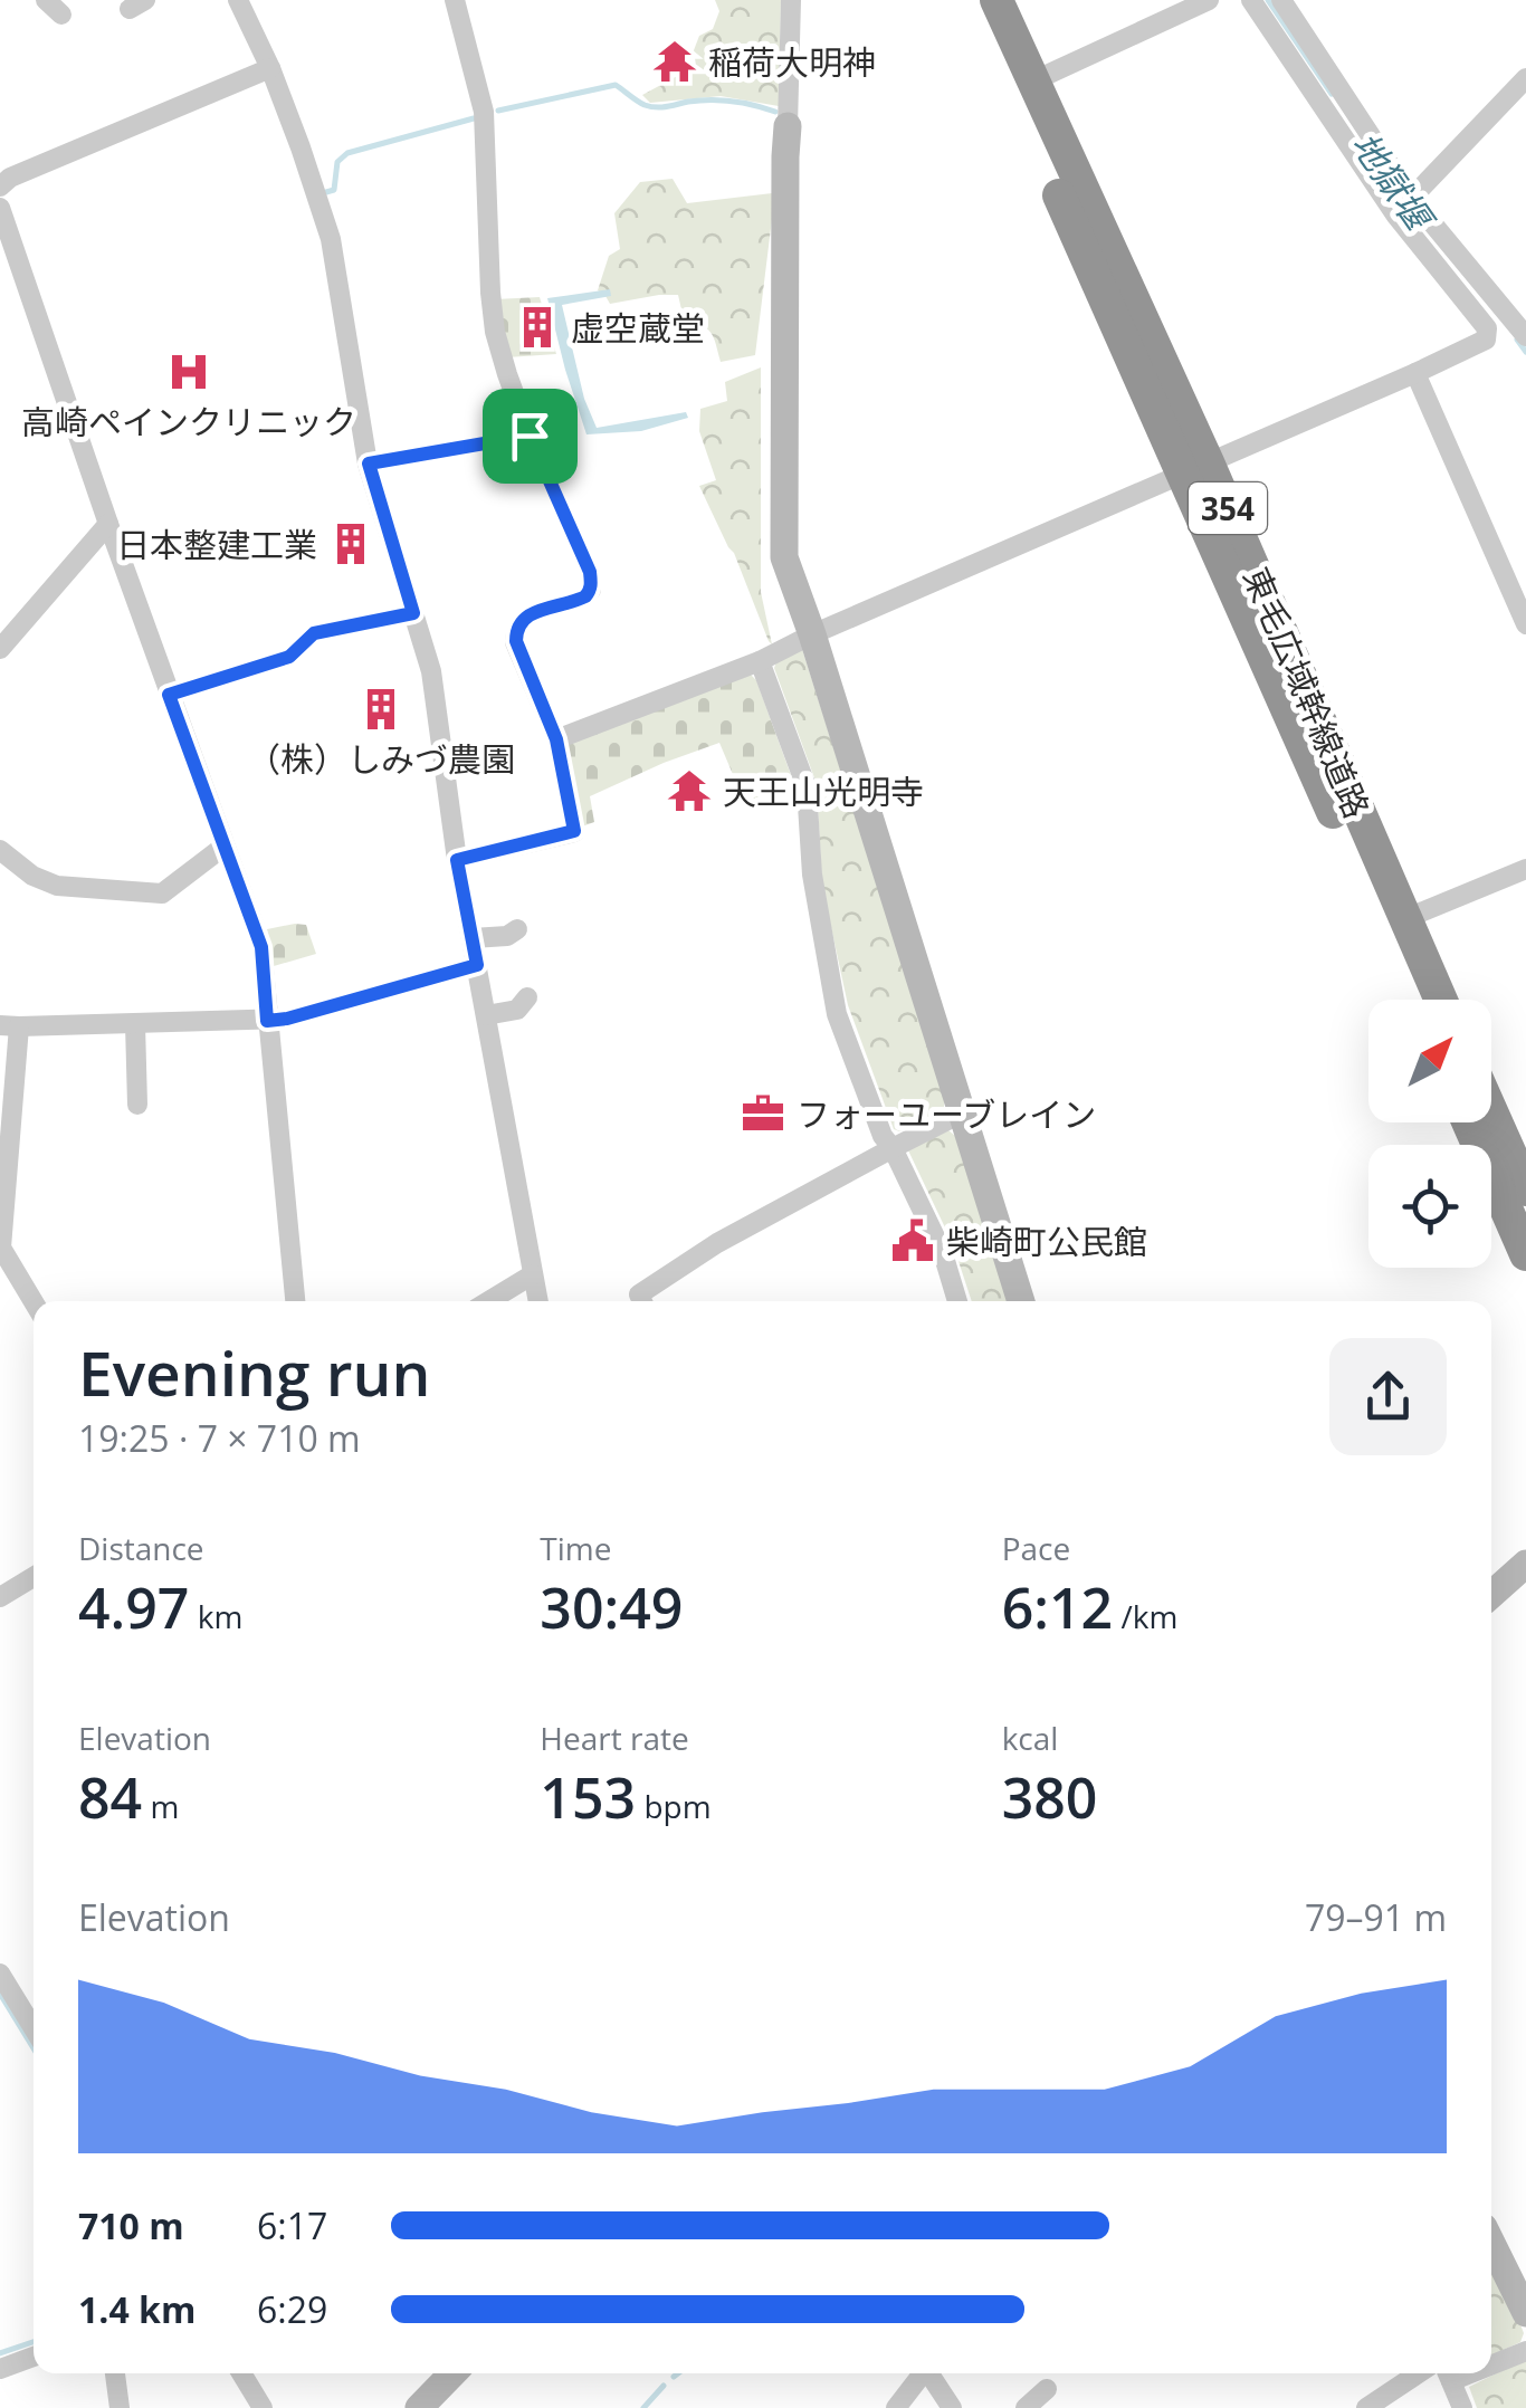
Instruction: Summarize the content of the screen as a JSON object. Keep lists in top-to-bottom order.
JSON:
{
  "streets": {
    "highway": ["354", "東毛広域幹線道路"]
  },
  "water": ["地獄堰"],
  "places": {
    "temple": ["稲荷大明神", "天王山光明寺"],
    "building": ["虚空蔵堂", "日本整建工業", "（株）しみづ農園"],
    "hospital": ["高崎ペインクリニック"],
    "office": ["フォーユーブレイン"],
    "public building": ["柴崎町公民館"]
  },
  "north": "top right",
  "page": {
    "heading": ["Evening run", "19:25 · 7 × 710 m"],
    "stats": [
      ["Distance", "4.97 km"],
      ["Time", "30:49"],
      ["Pace", "6:12 /km"],
      ["Elevation", "84 m"],
      ["Heart rate", "153 bpm"],
      ["kcal", "380"]
    ],
    "chart": ["Elevation", "79–91 m"],
    "list": [
      {
        "name": "710 m",
        "note": "6:17"
      },
      {
        "name": "1.4 km",
        "note": "6:29"
      }
    ]
  }
}
